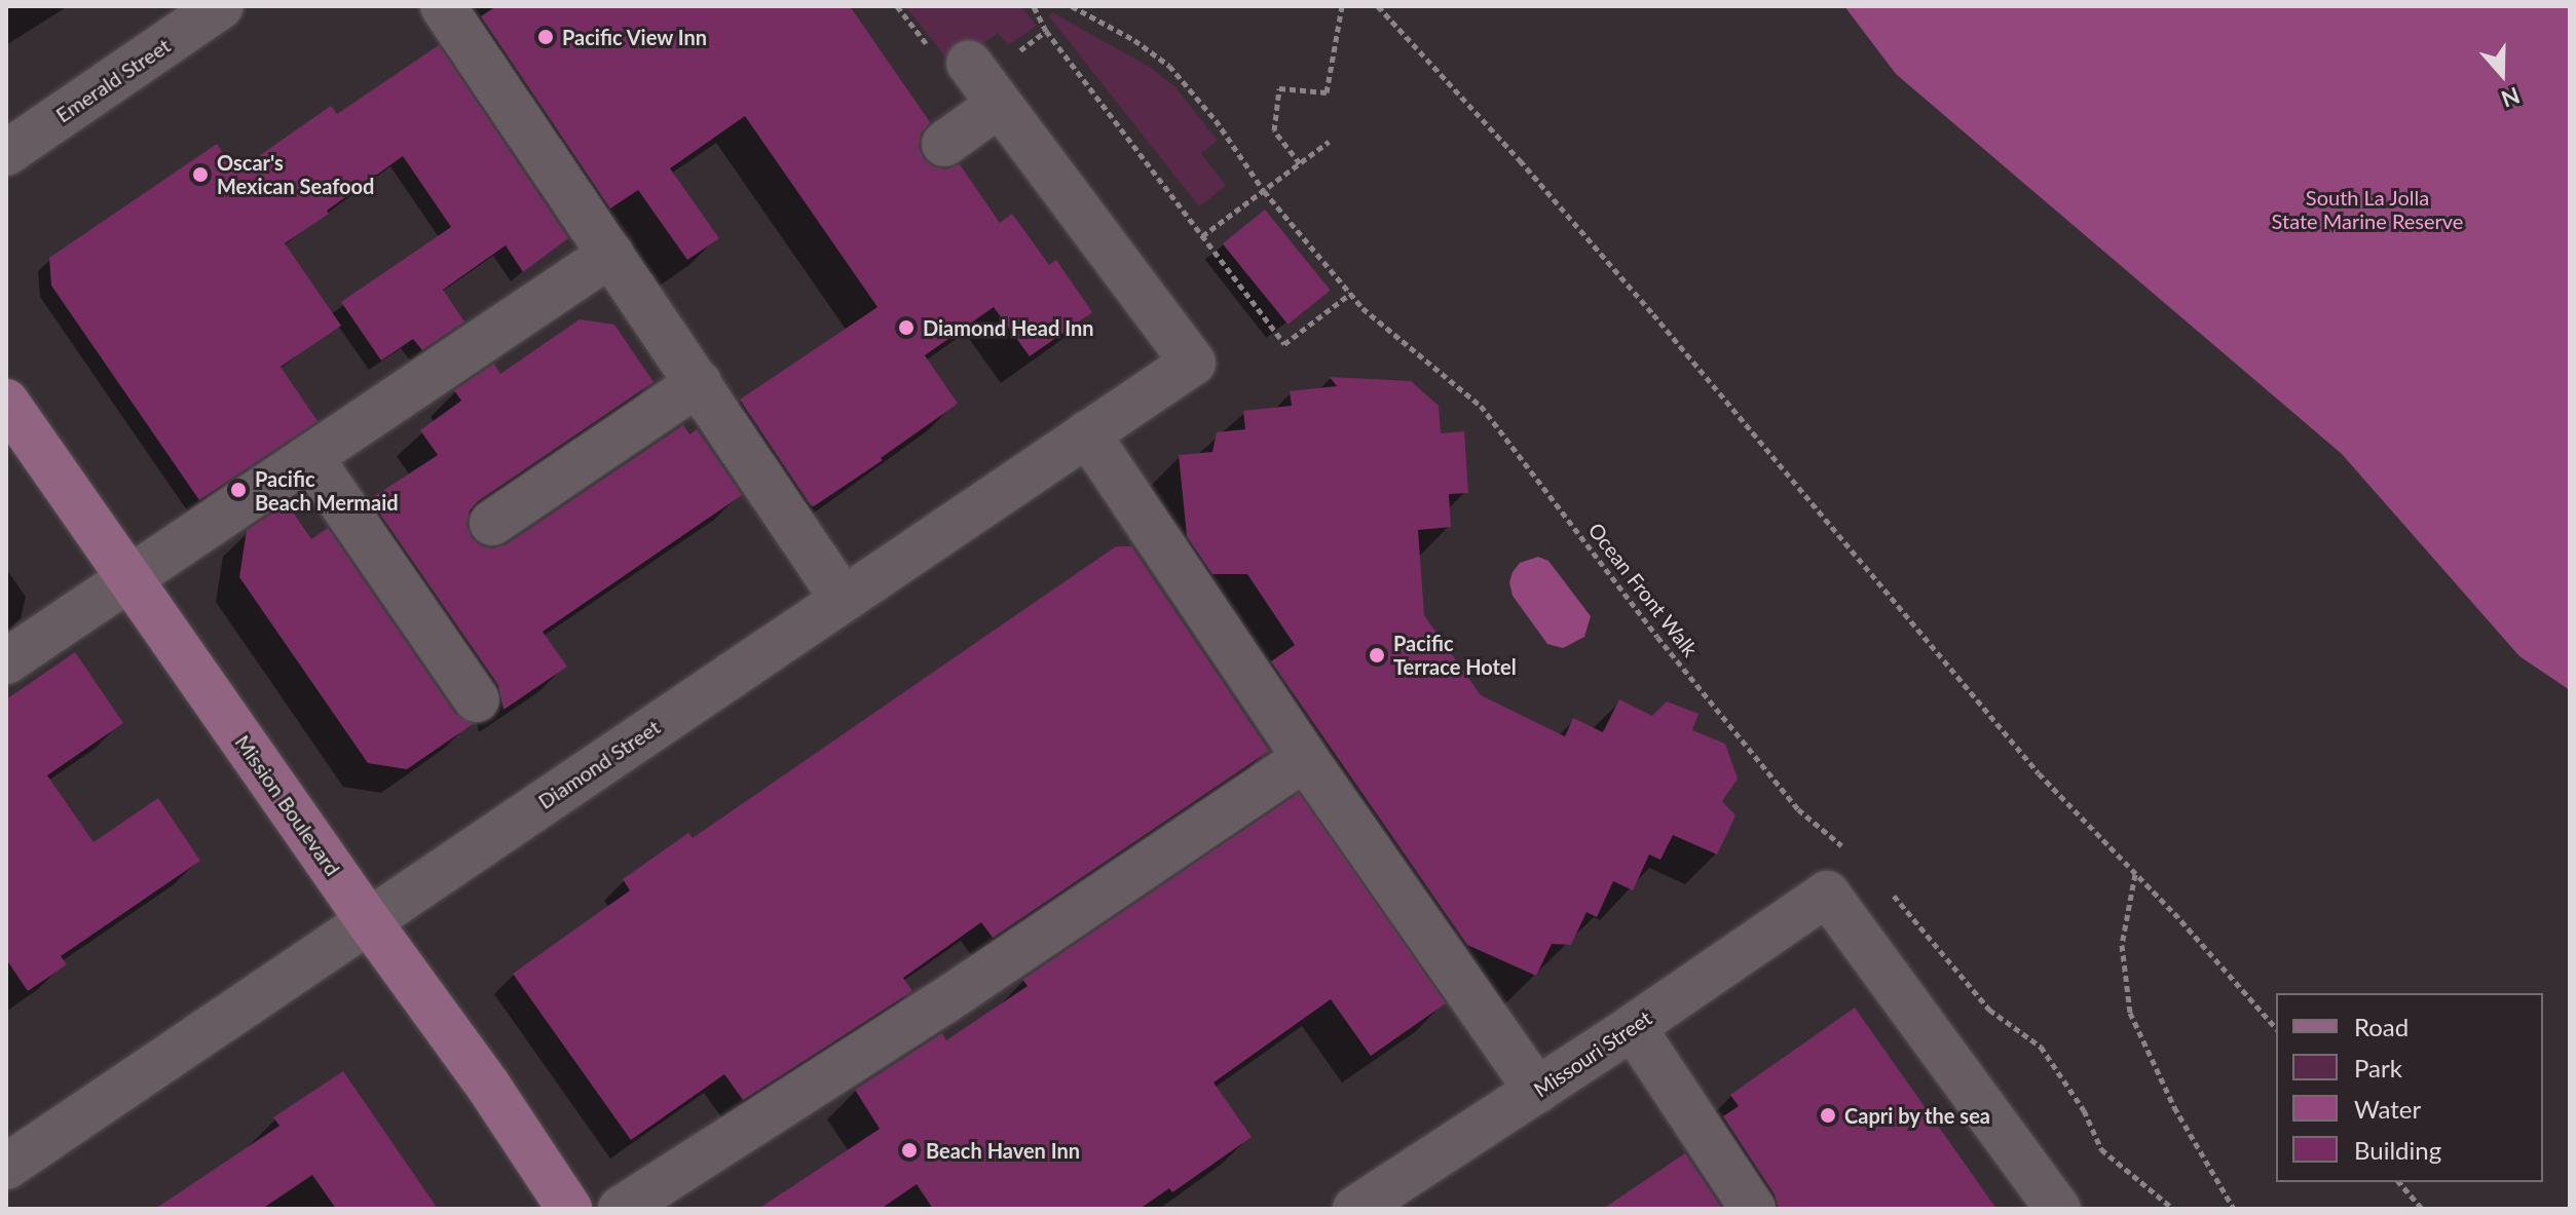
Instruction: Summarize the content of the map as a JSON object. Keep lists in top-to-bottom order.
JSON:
{
  "streets": {
    "main road": ["Mission Boulevard"],
    "street": ["Emerald Street", "Diamond Street", "Missouri Street"],
    "path": ["Ocean Front Walk"]
  },
  "crossings": [
    ["Diamond Street", "Mission Boulevard"]
  ],
  "parks": ["South La Jolla State Marine Reserve"],
  "places": [
    "Pacific View Inn",
    "Oscar's Mexican Seafood",
    "Diamond Head Inn",
    "Pacific Beach Mermaid",
    "Pacific Terrace Hotel",
    "Capri by the sea",
    "Beach Haven Inn"
  ],
  "legend": [
    "Road",
    "Park",
    "Water",
    "Building"
  ],
  "north": "bottom"
}
